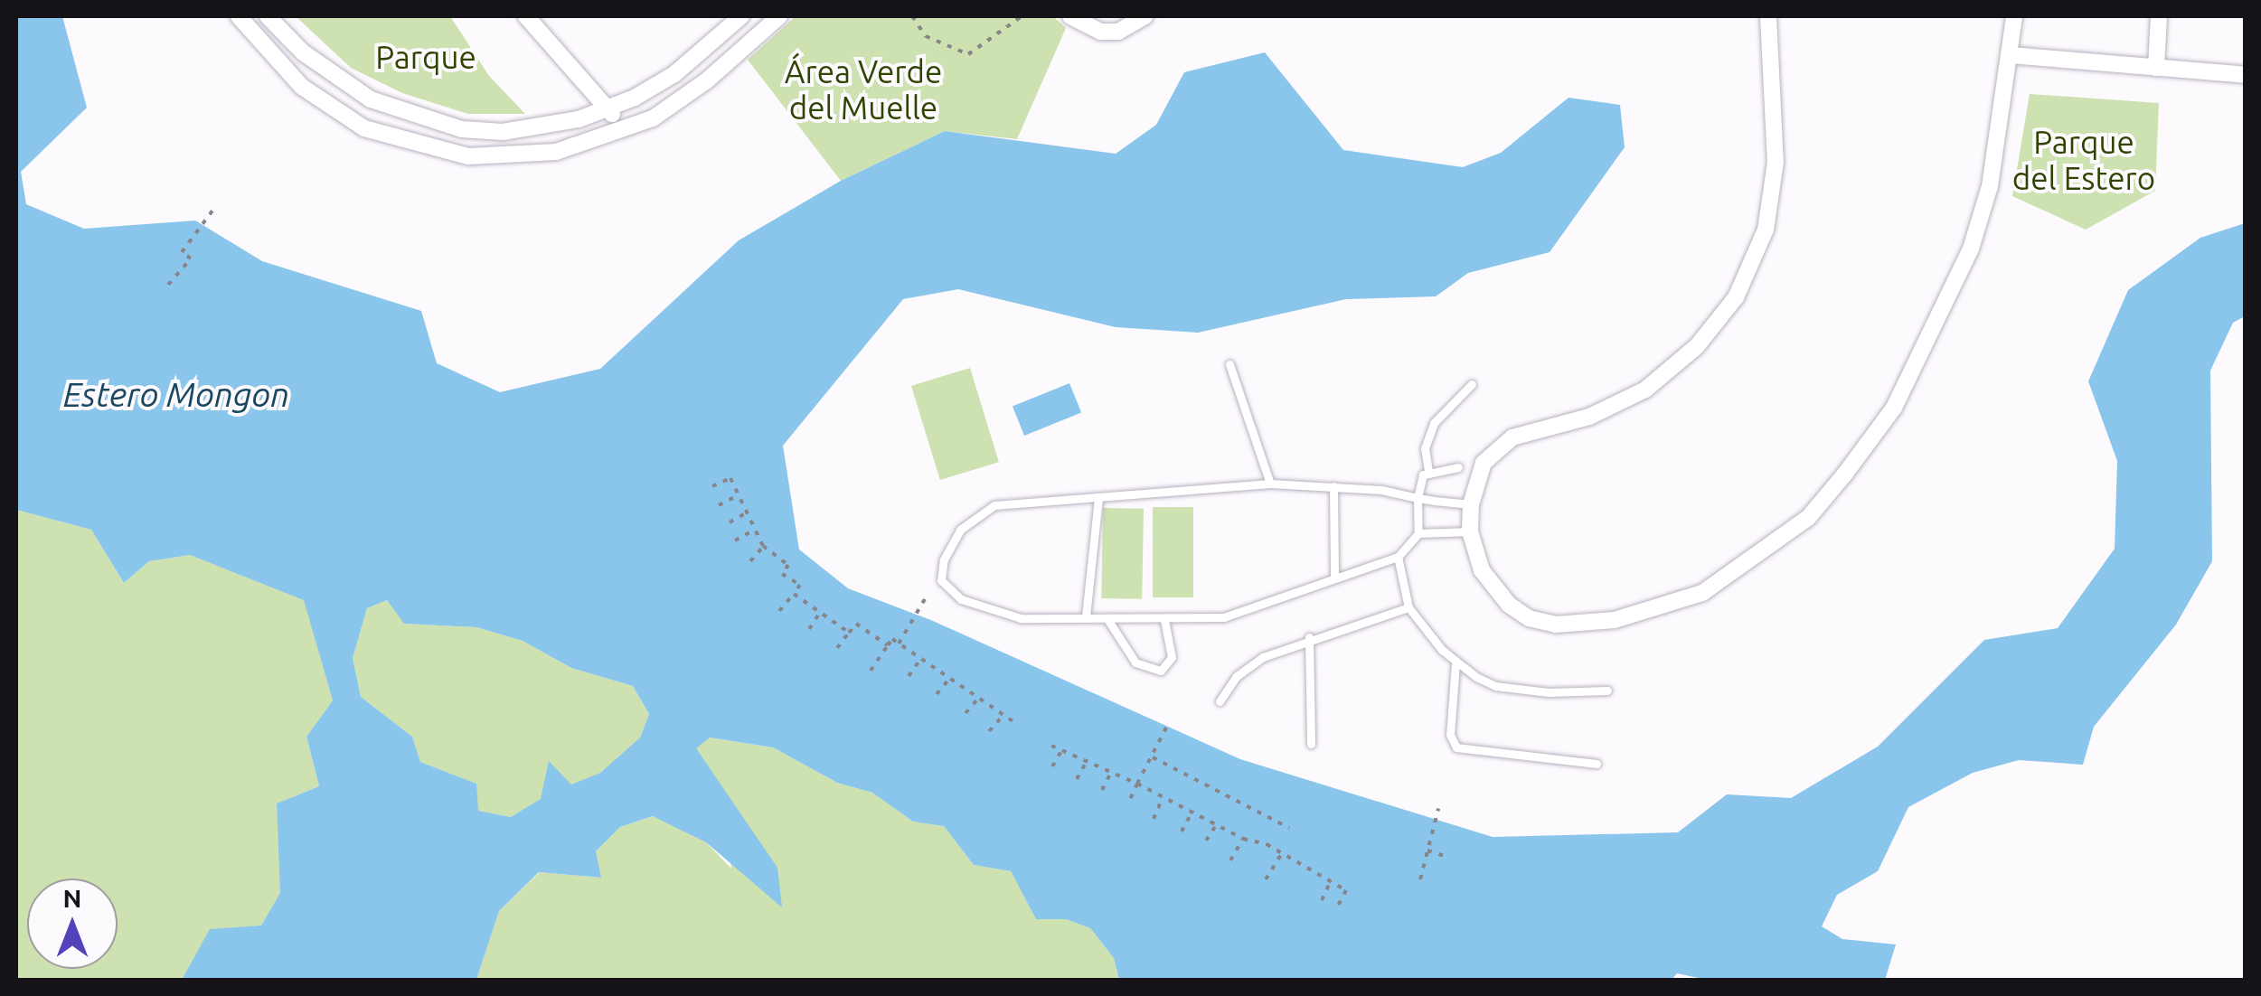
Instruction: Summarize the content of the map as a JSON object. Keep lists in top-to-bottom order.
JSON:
{
  "water": ["Estero Mongon"],
  "parks": ["Parque", "Área Verde del Muelle", "Parque del Estero"],
  "north": "top"
}
